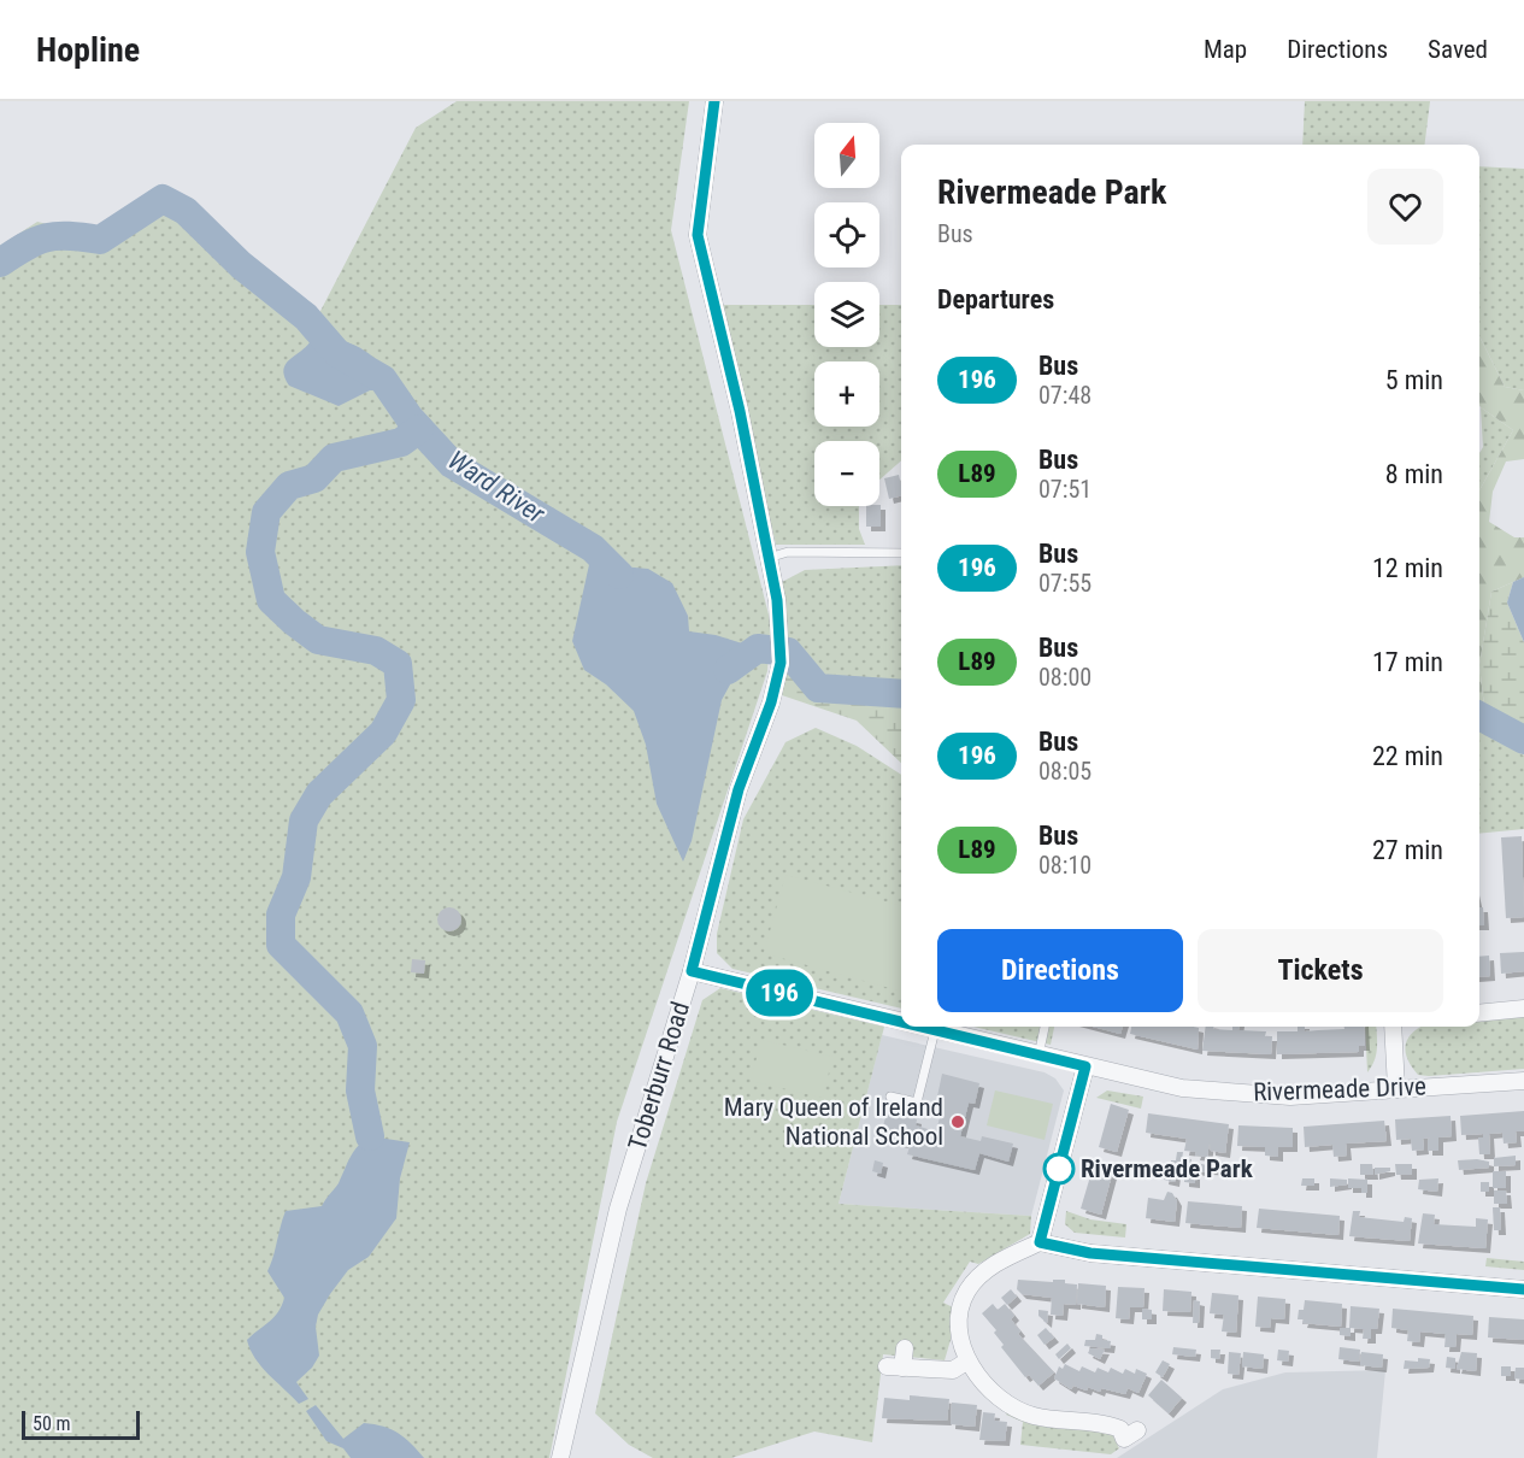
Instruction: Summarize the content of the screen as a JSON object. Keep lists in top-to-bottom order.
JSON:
{
  "streets": {
    "street": ["Toberburr Road", "Rivermeade Drive"]
  },
  "crossings": [
    ["Toberburr Road", "Rivermeade Drive"]
  ],
  "water": ["Ward River"],
  "places": ["Mary Queen of Ireland National School", "Rivermeade Park"],
  "lines": ["bus line 196"],
  "scale_bar": "50 m",
  "north": "top",
  "page": {
    "header": "Hopline",
    "nav": ["Map", "Directions", "Saved"],
    "on_map": "196",
    "map_buttons": ["+", "−"],
    "heading": [
      ["Rivermeade Park", "Bus"],
      "Departures"
    ],
    "list": [
      {
        "mark": "196",
        "name": "Bus",
        "note": "07:48",
        "value": "5 min"
      },
      {
        "mark": "L89",
        "name": "Bus",
        "note": "07:51",
        "value": "8 min"
      },
      {
        "mark": "196",
        "name": "Bus",
        "note": "07:55",
        "value": "12 min"
      },
      {
        "mark": "L89",
        "name": "Bus",
        "note": "08:00",
        "value": "17 min"
      },
      {
        "mark": "196",
        "name": "Bus",
        "note": "08:05",
        "value": "22 min"
      },
      {
        "mark": "L89",
        "name": "Bus",
        "note": "08:10",
        "value": "27 min"
      }
    ],
    "buttons": ["Directions", "Tickets"],
    "scale": "50 m"
  }
}
